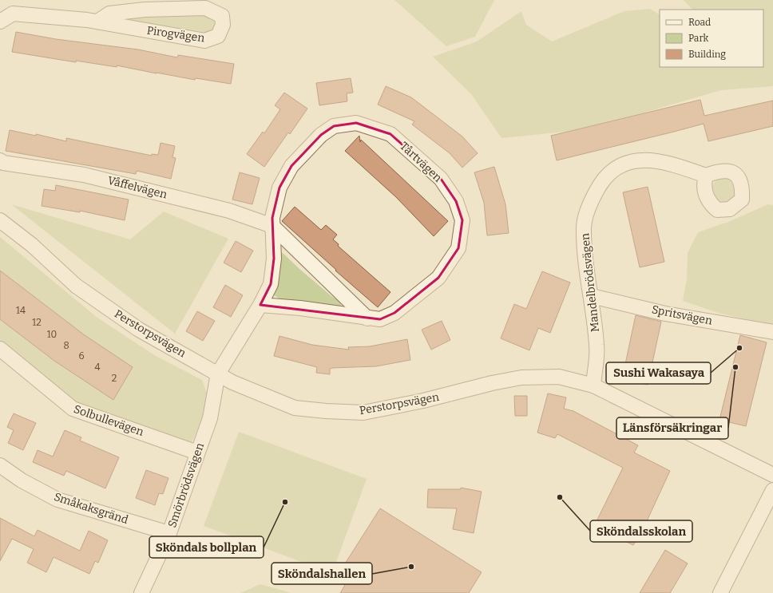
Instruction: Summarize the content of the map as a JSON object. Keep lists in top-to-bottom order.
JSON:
{
  "streets": {
    "street": [
      "Pirogvägen",
      "Tårtvägen",
      "Våffelvägen",
      "Mandelbrödsvägen",
      "Spritsvägen",
      "Perstorpsvägen",
      "Solbullevägen",
      "Smörbrödsvägen",
      "Småkaksgränd"
    ]
  },
  "crossings": [
    ["Tårtvägen", "Våffelvägen"],
    ["Tårtvägen", "Perstorpsvägen"],
    ["Tårtvägen", "Smörbrödsvägen"],
    ["Mandelbrödsvägen", "Spritsvägen"],
    ["Mandelbrödsvägen", "Perstorpsvägen"],
    ["Perstorpsvägen", "Smörbrödsvägen"],
    ["Solbullevägen", "Smörbrödsvägen"],
    ["Smörbrödsvägen", "Småkaksgränd"]
  ],
  "places": [
    "Sushi Wakasaya",
    "Länsförsäkringar",
    "Sköndalsskolan",
    "Sköndals bollplan",
    "Sköndalshallen"
  ],
  "house_numbers": [
    "14",
    "12",
    "10",
    "8",
    "6",
    "4",
    "2"
  ],
  "legend": ["Road", "Park", "Building"]
}
